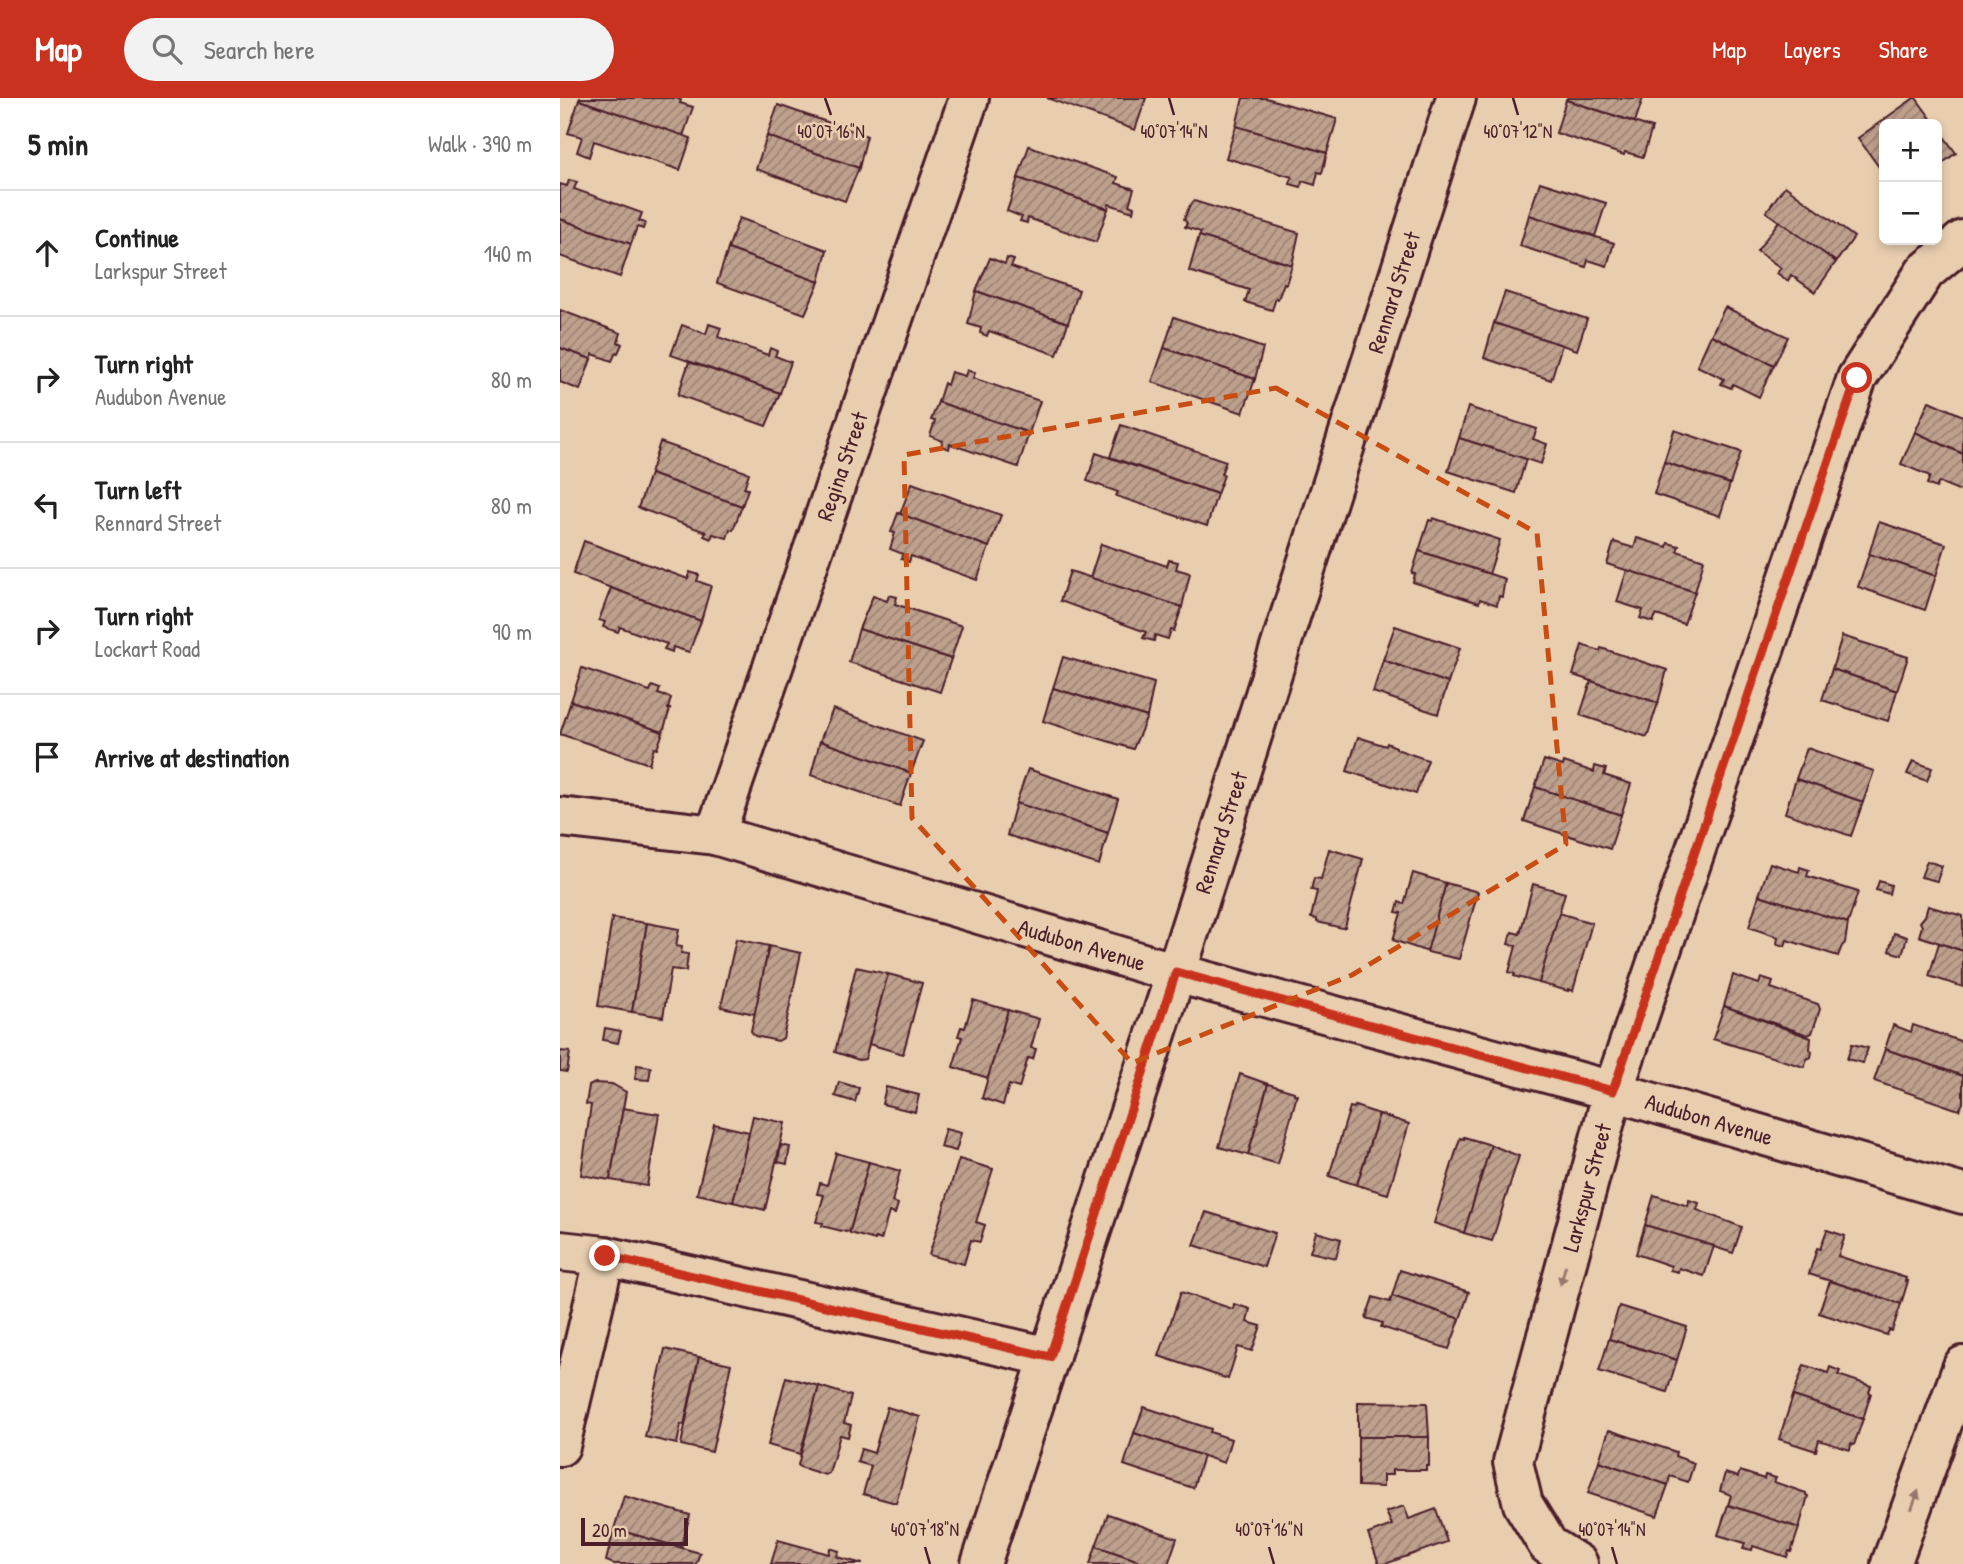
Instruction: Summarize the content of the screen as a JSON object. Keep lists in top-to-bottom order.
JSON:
{
  "streets": {
    "street": [
      "Rennard Street",
      "Regina Street",
      "Audubon Avenue",
      "Larkspur Street"
    ]
  },
  "crossings": [
    ["Rennard Street", "Audubon Avenue"],
    ["Regina Street", "Audubon Avenue"],
    ["Audubon Avenue", "Larkspur Street"]
  ],
  "scale_bar": "20 m",
  "page": {
    "header": "Map",
    "search": "Search here",
    "nav": ["Map", "Layers", "Share"],
    "heading": ["5 min", "Walk · 390 m"],
    "map_buttons": ["+", "−"],
    "list": [
      ["Continue", "Larkspur Street", "140 m"],
      ["Turn right", "Audubon Avenue", "80 m"],
      ["Turn left", "Rennard Street", "80 m"],
      ["Turn right", "Lockart Road", "90 m"],
      "Arrive at destination"
    ],
    "scale": "20 m"
  },
  "coordinates": [
    "40°07'16\"N",
    "40°07'14\"N",
    "40°07'12\"N",
    "40°07'18\"N"
  ]
}
